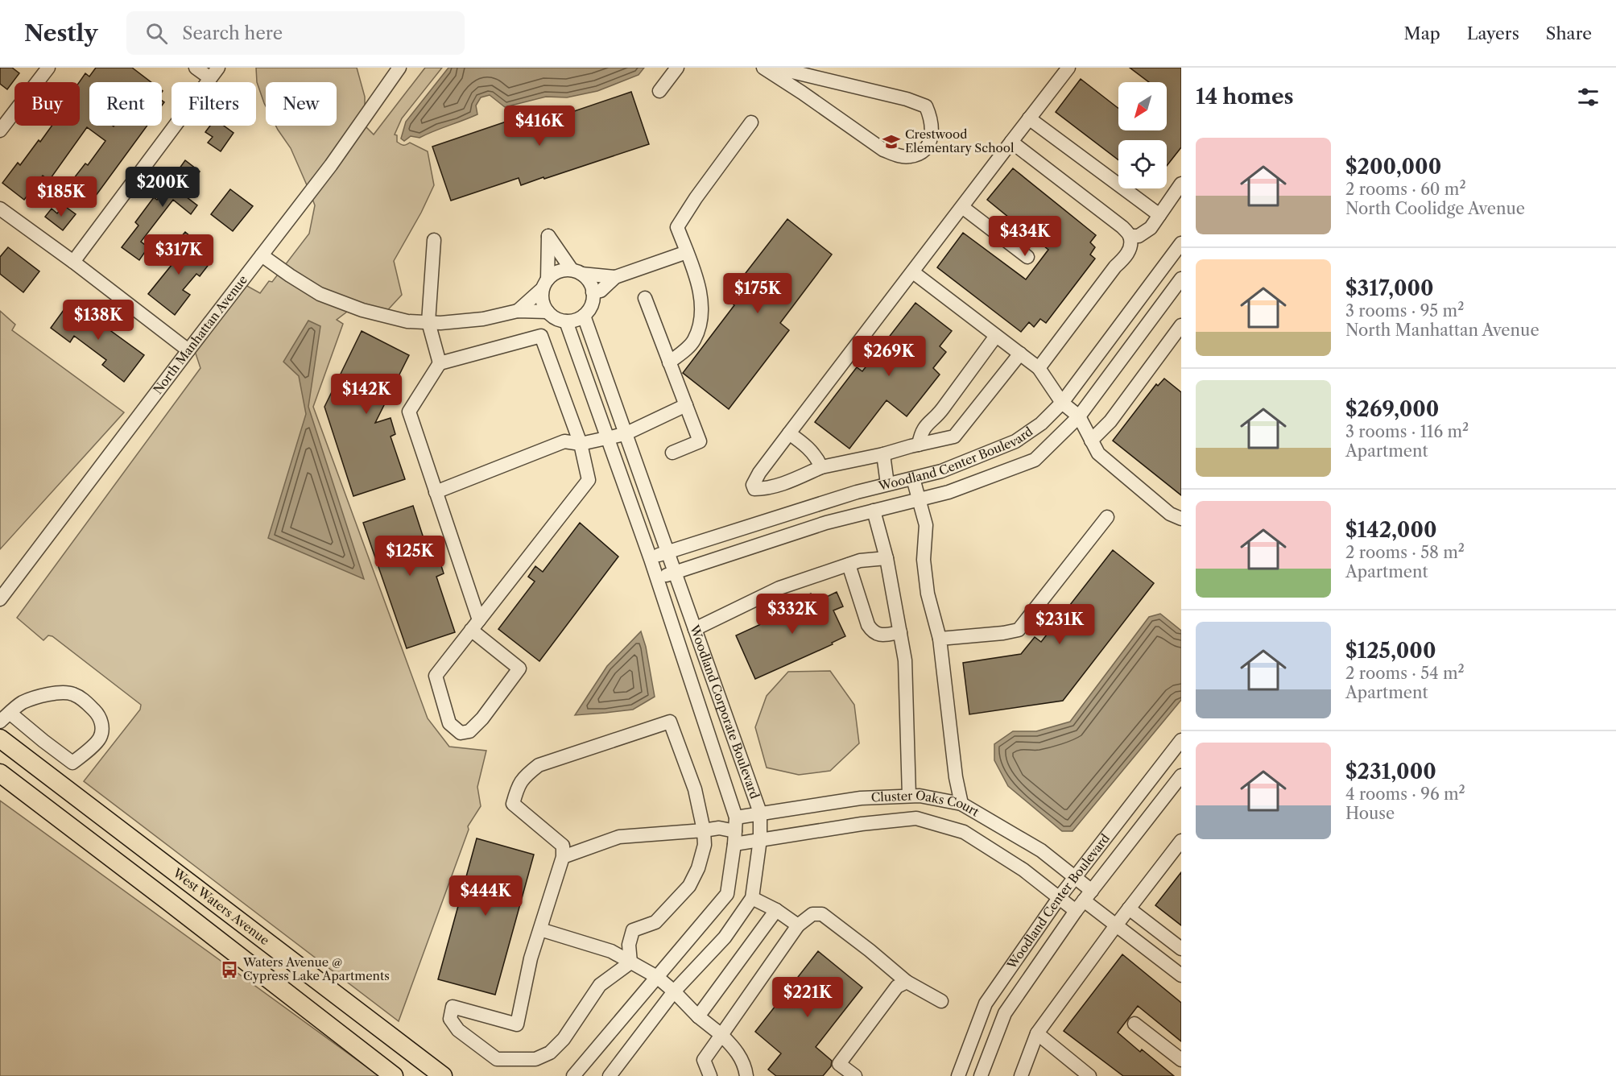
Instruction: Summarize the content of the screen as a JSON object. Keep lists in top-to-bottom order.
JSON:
{
  "streets": {
    "main road": ["West Waters Avenue"],
    "street": [
      "North Manhattan Avenue",
      "Woodland Center Boulevard",
      "Woodland Corporate Boulevard",
      "Cluster Oaks Court"
    ]
  },
  "crossings": [
    ["Woodland Center Boulevard", "Woodland Corporate Boulevard"],
    ["Woodland Center Boulevard", "Cluster Oaks Court"],
    ["Woodland Corporate Boulevard", "Cluster Oaks Court"]
  ],
  "places": {
    "school or university": ["Crestwood Elementary School"],
    "bus stop": ["Waters Avenue @ Cypress Lake Apartments"]
  },
  "north": "bottom left",
  "page": {
    "header": "Nestly",
    "search": "Search here",
    "nav": ["Map", "Layers", "Share"],
    "heading": "14 homes",
    "chip": [
      "Buy",
      "Rent",
      "Filters",
      "New"
    ],
    "price": [
      "$416K",
      "$200K",
      "$185K",
      "$434K",
      "$317K",
      "$175K",
      "$138K",
      "$269K",
      "$142K",
      "$125K",
      "$332K",
      "$231K",
      "$444K",
      "$221K"
    ],
    "list": [
      {
        "name": "$200,000",
        "note": "2 rooms · 60 m² · North Coolidge Avenue"
      },
      {
        "name": "$317,000",
        "note": "3 rooms · 95 m² · North Manhattan Avenue"
      },
      {
        "name": "$269,000",
        "note": "3 rooms · 116 m² · Apartment"
      },
      {
        "name": "$142,000",
        "note": "2 rooms · 58 m² · Apartment"
      },
      {
        "name": "$125,000",
        "note": "2 rooms · 54 m² · Apartment"
      },
      {
        "name": "$231,000",
        "note": "4 rooms · 96 m² · House"
      }
    ]
  }
}
